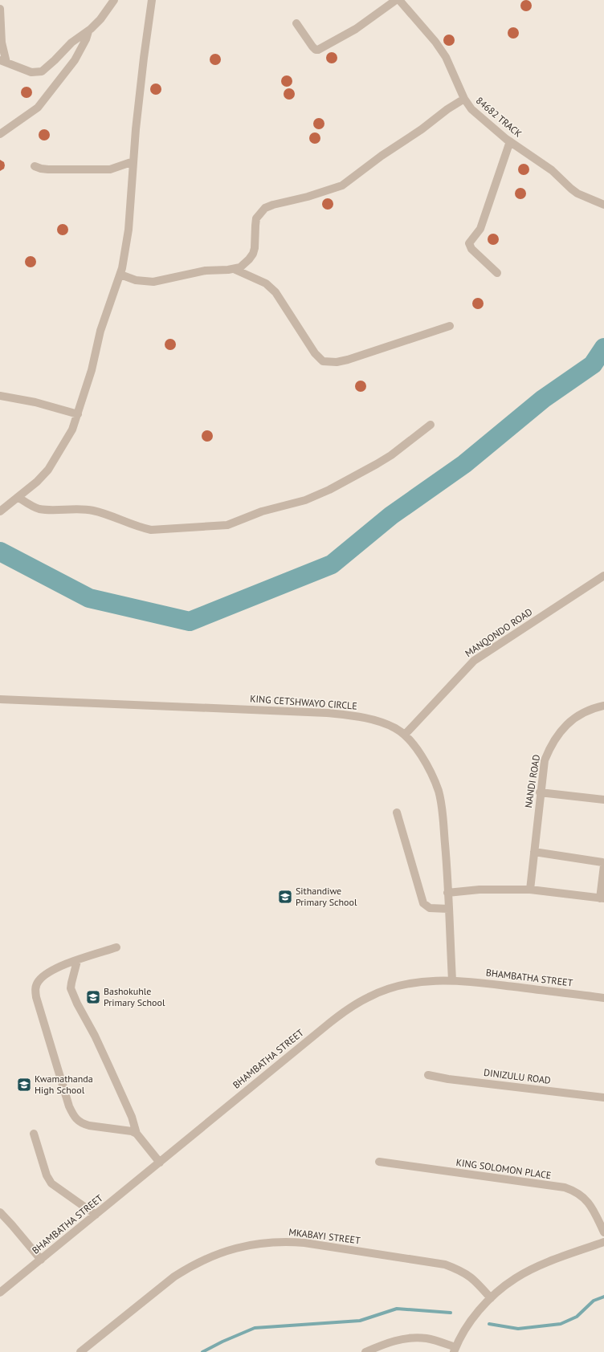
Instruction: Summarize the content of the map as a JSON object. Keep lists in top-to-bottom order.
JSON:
{
  "streets": {
    "street": [
      "84682 TRACK",
      "MANQONDO ROAD",
      "KING CETSHWAYO CIRCLE",
      "NANDI ROAD",
      "BHAMBATHA STREET",
      "DINIZULU ROAD",
      "KING SOLOMON PLACE",
      "MKABAYI STREET"
    ]
  },
  "crossings": [
    ["MANQONDO ROAD", "KING CETSHWAYO CIRCLE"],
    ["KING CETSHWAYO CIRCLE", "BHAMBATHA STREET"]
  ],
  "places": {
    "school or university": ["Sithandiwe Primary School", "Bashokuhle Primary School", "Kwamathanda High School"]
  }
}
